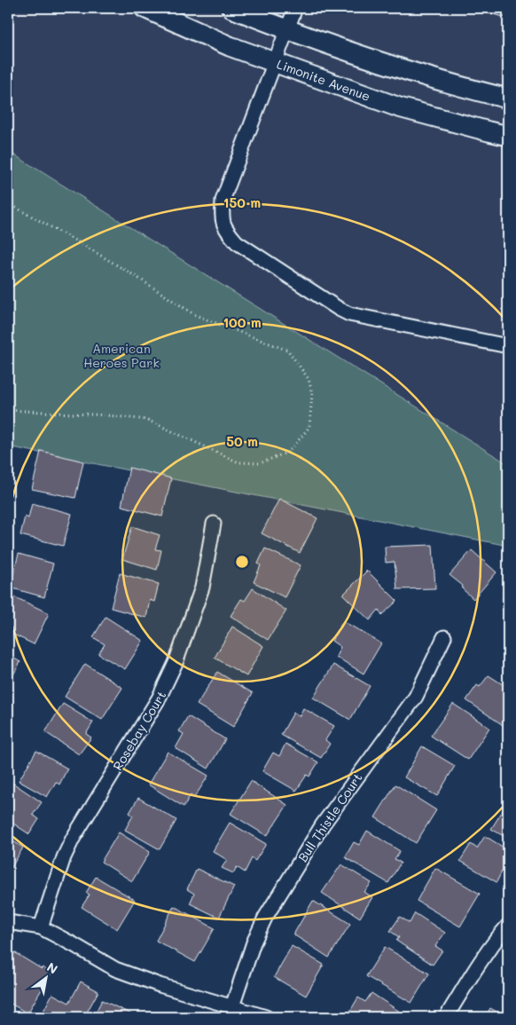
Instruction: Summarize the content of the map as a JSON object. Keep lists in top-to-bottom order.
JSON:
{
  "streets": {
    "main road": ["Limonite Avenue"],
    "street": ["Rosebay Court", "Bull Thistle Court"]
  },
  "parks": ["American Heroes Park"],
  "north": "top right",
  "rings": ["150 m", "100 m", "50 m"]
}
